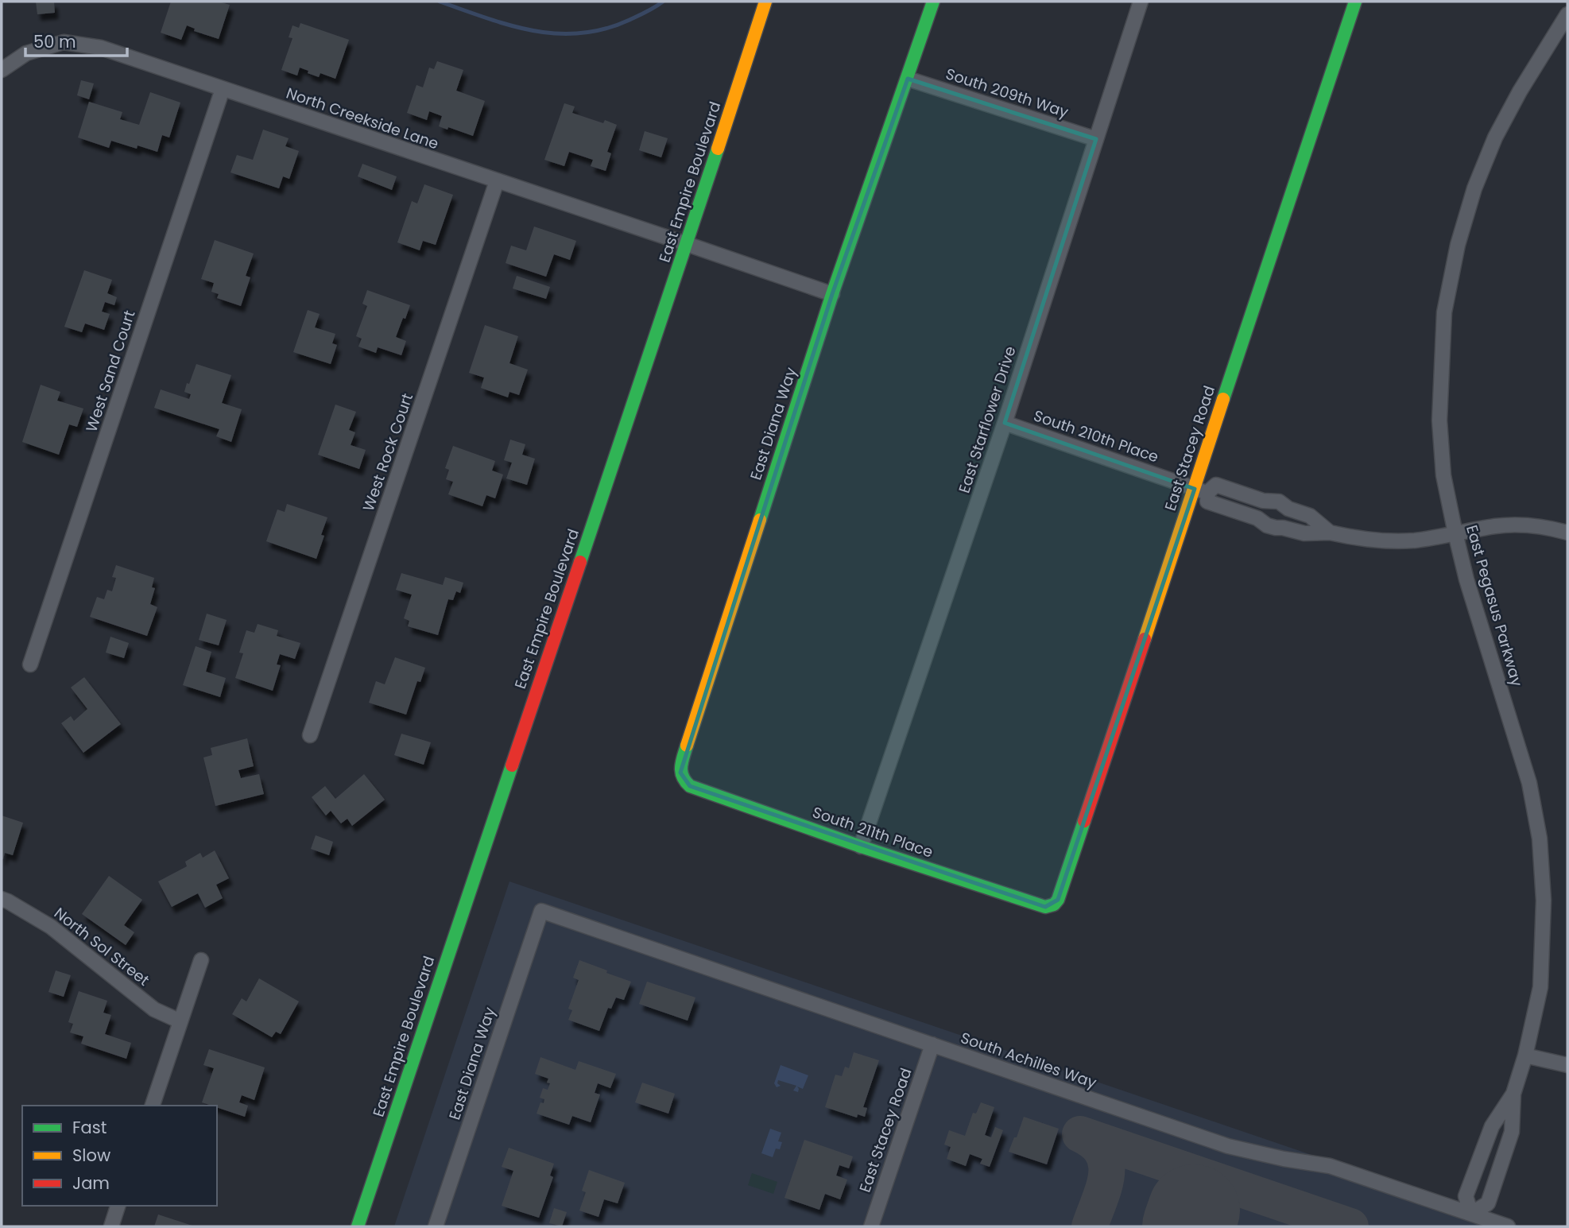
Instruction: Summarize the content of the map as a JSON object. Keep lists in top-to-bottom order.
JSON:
{
  "streets": {
    "street": [
      "South 209th Way",
      "North Creekside Lane",
      "East Empire Boulevard",
      "West Sand Court",
      "East Starflower Drive",
      "East Diana Way",
      "South 210th Place",
      "East Stacey Road",
      "West Rock Court",
      "East Pegasus Parkway",
      "South 211th Place",
      "North Sol Street",
      "South Achilles Way"
    ]
  },
  "crossings": [
    ["South 209th Way", "East Starflower Drive"],
    ["South 209th Way", "East Diana Way"],
    ["North Creekside Lane", "East Empire Boulevard"],
    ["North Creekside Lane", "West Sand Court"],
    ["North Creekside Lane", "West Rock Court"],
    ["East Starflower Drive", "South 210th Place"],
    ["East Starflower Drive", "South 211th Place"],
    ["East Diana Way", "South 211th Place"],
    ["East Diana Way", "South Achilles Way"],
    ["South 210th Place", "East Stacey Road"],
    ["South 210th Place", "East Pegasus Parkway"],
    ["East Stacey Road", "South 211th Place"],
    ["East Stacey Road", "South Achilles Way"],
    ["East Pegasus Parkway", "South Achilles Way"]
  ],
  "legend": ["Fast", "Slow", "Jam"],
  "scale_bar": "50 m"
}
